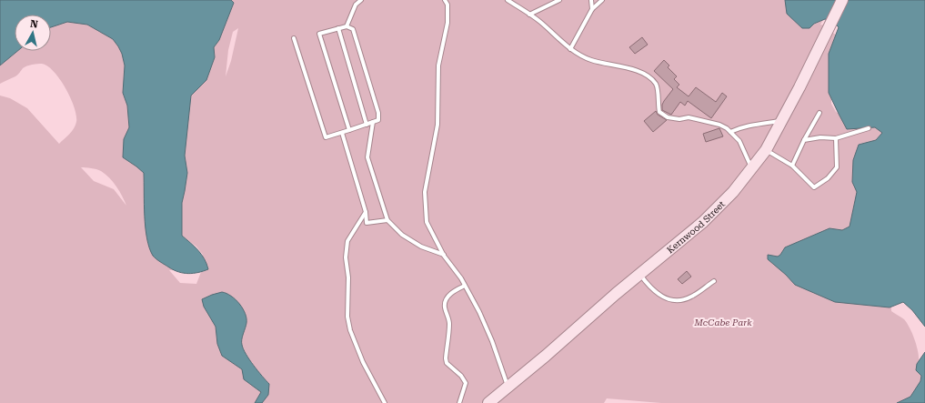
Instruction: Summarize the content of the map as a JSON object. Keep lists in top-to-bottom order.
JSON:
{
  "streets": {
    "main road": ["Kernwood Street"]
  },
  "parks": ["McCabe Park"],
  "north": "top"
}
